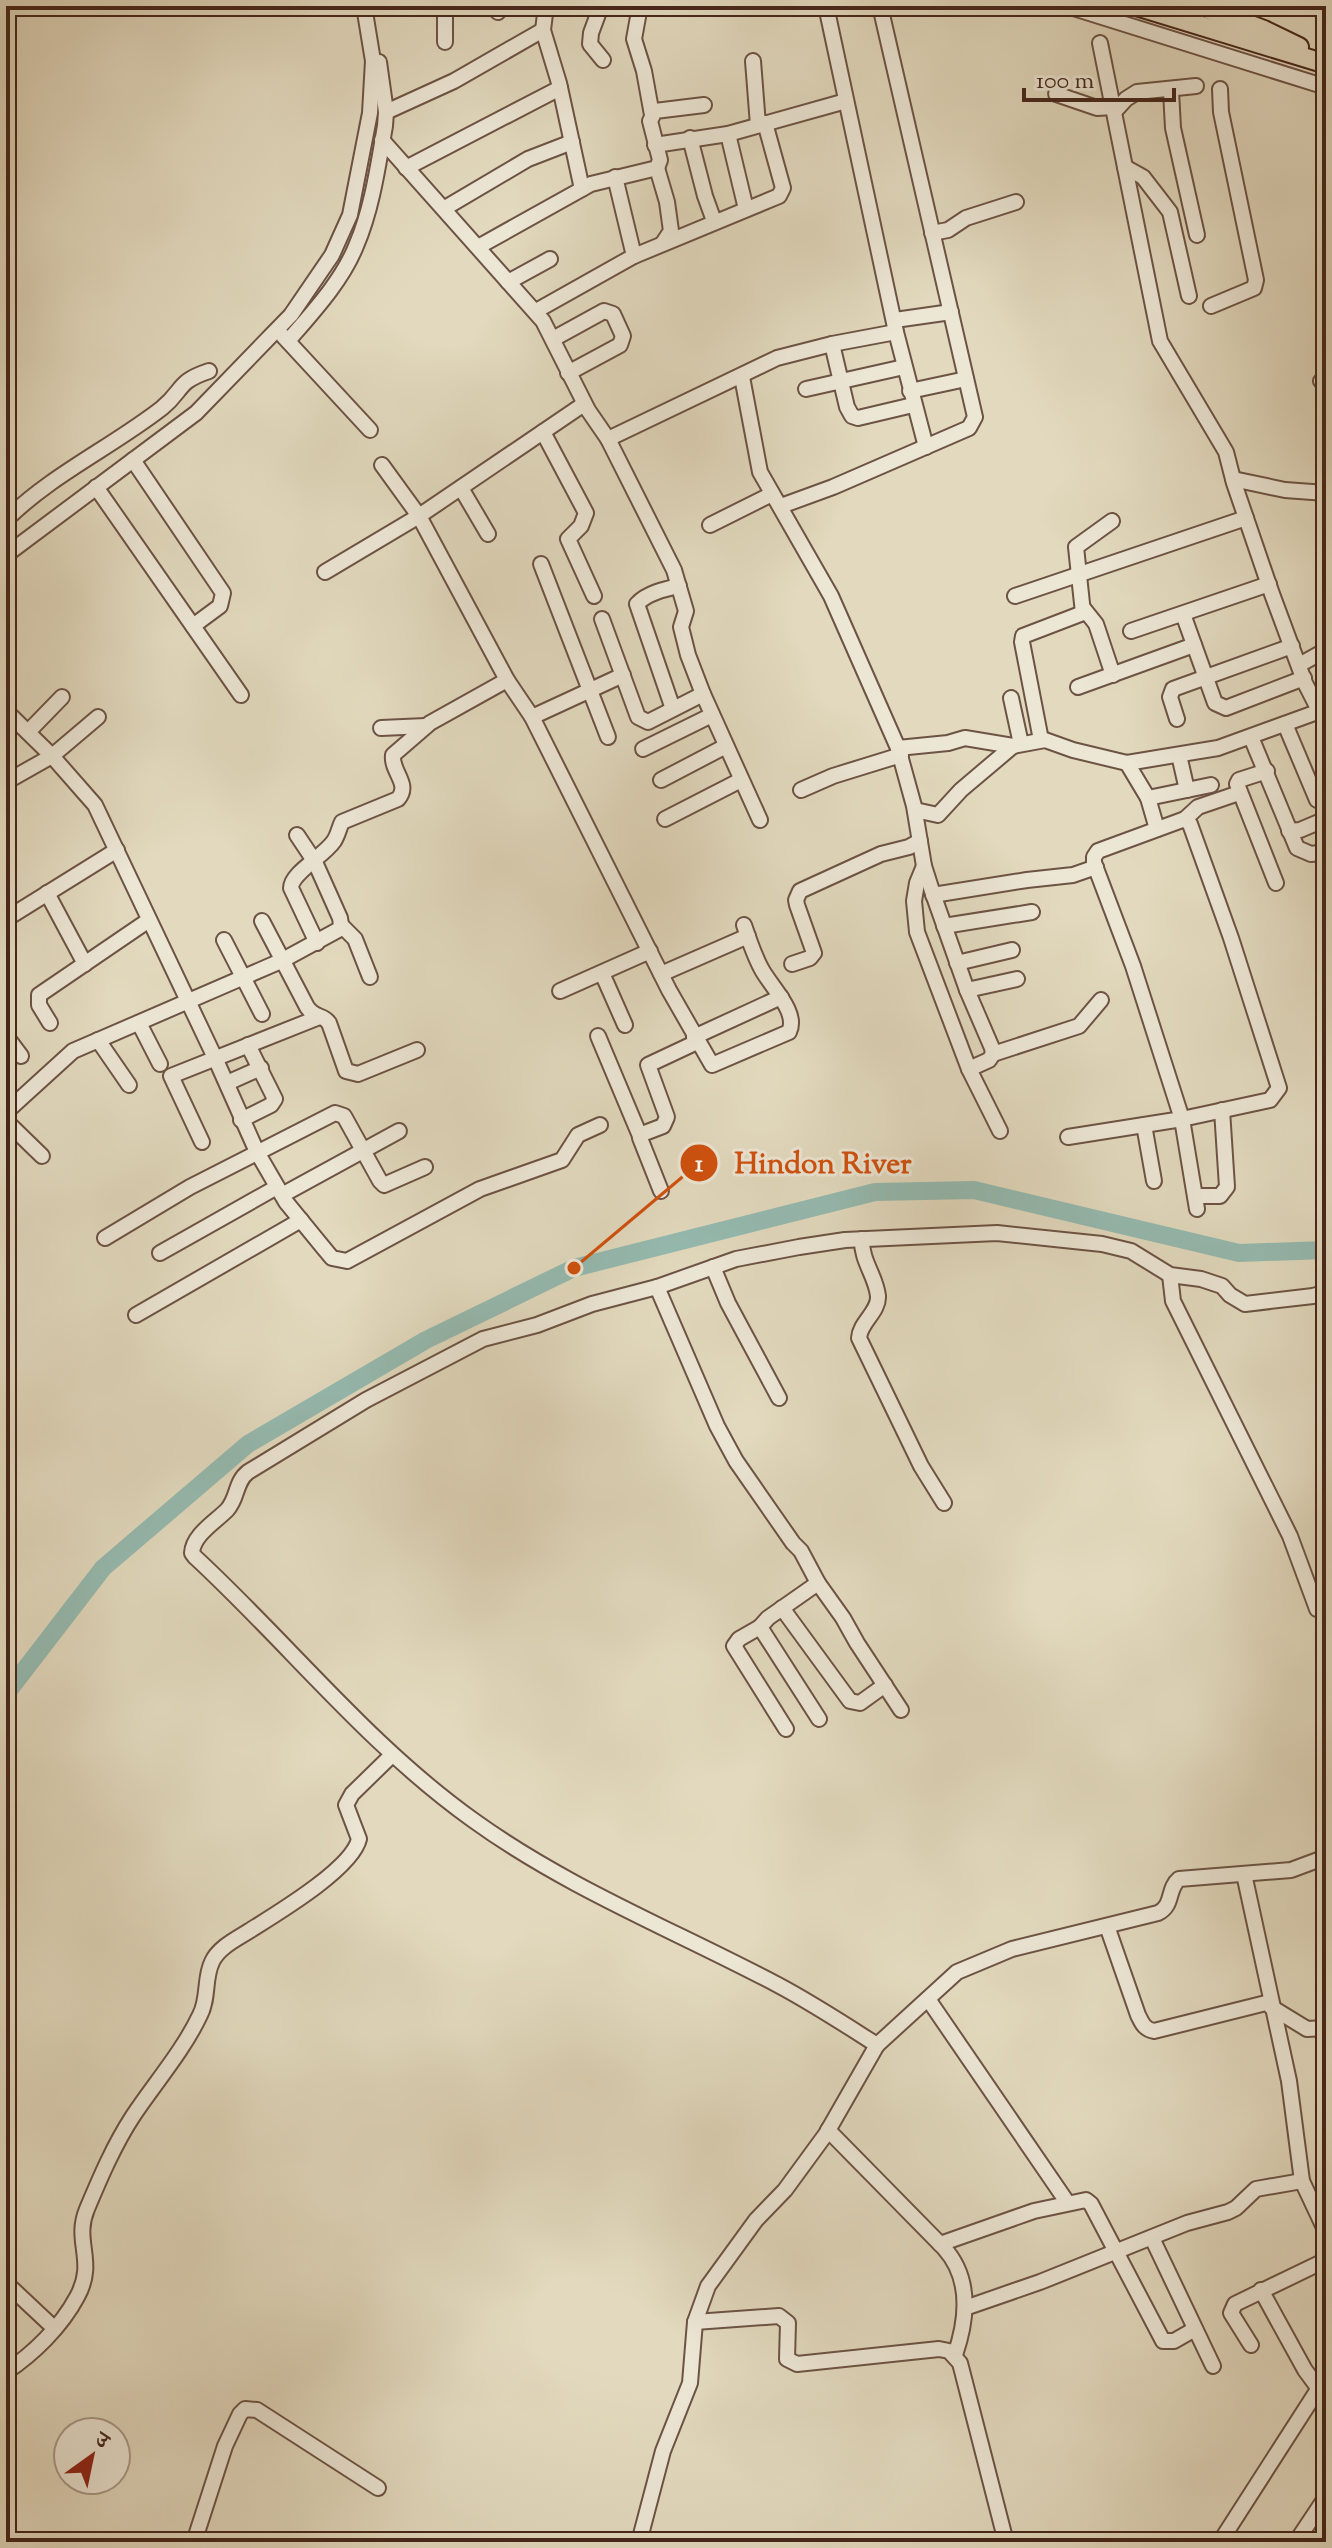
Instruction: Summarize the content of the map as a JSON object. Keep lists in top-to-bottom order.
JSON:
{
  "places": ["Hindon River"],
  "scale_bar": "100 m",
  "north": "top right"
}
